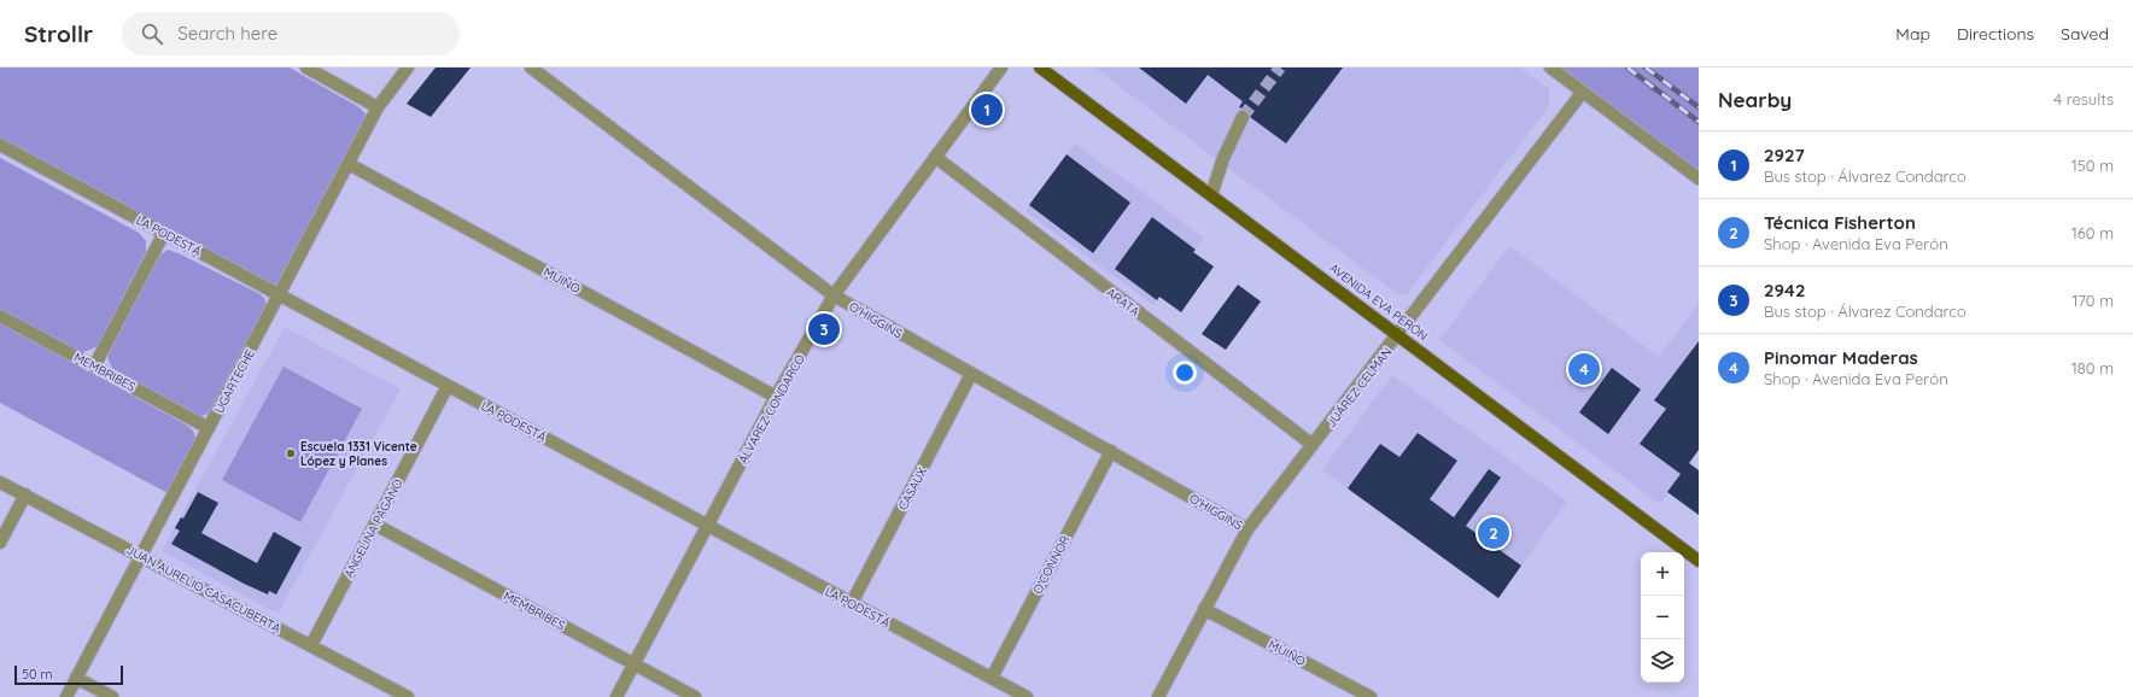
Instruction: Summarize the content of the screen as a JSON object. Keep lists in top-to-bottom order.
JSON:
{
  "streets": {
    "main road": ["AVENIDA EVA PERÓN"],
    "street": [
      "LA PODESTÁ",
      "MUIÑO",
      "ARATA",
      "O'HIGGINS",
      "MEMBRIBES",
      "UGARTECHE",
      "JUÁREZ CELMAN",
      "ÁLVAREZ CONDARCO",
      "CASAUX",
      "ANGELINA PAGANO",
      "O'CONNOR",
      "JUAN AURELIO CASACUBERTA"
    ]
  },
  "crossings": [
    ["LA PODESTÁ", "UGARTECHE"],
    ["LA PODESTÁ", "ÁLVAREZ CONDARCO"],
    ["LA PODESTÁ", "CASAUX"],
    ["LA PODESTÁ", "ANGELINA PAGANO"],
    ["LA PODESTÁ", "O'CONNOR"],
    ["MUIÑO", "UGARTECHE"],
    ["MUIÑO", "JUÁREZ CELMAN"],
    ["MUIÑO", "ÁLVAREZ CONDARCO"],
    ["ARATA", "JUÁREZ CELMAN"],
    ["ARATA", "ÁLVAREZ CONDARCO"],
    ["AVENIDA EVA PERÓN", "JUÁREZ CELMAN"],
    ["O'HIGGINS", "JUÁREZ CELMAN"],
    ["O'HIGGINS", "ÁLVAREZ CONDARCO"],
    ["O'HIGGINS", "CASAUX"],
    ["O'HIGGINS", "O'CONNOR"],
    ["MEMBRIBES", "UGARTECHE"],
    ["MEMBRIBES", "ÁLVAREZ CONDARCO"],
    ["MEMBRIBES", "ANGELINA PAGANO"],
    ["UGARTECHE", "JUAN AURELIO CASACUBERTA"],
    ["ANGELINA PAGANO", "JUAN AURELIO CASACUBERTA"]
  ],
  "places": ["Escuela 1331 Vicente López y Planes"],
  "scale_bar": "50 m",
  "page": {
    "header": "Strollr",
    "search": "Search here",
    "nav": ["Map", "Directions", "Saved"],
    "heading": ["Nearby", "4 results"],
    "pins": [
      "1",
      "3",
      "4",
      "2"
    ],
    "list": [
      {
        "mark": "1",
        "name": "2927",
        "note": "Bus stop · Álvarez Condarco",
        "value": "150 m"
      },
      {
        "mark": "2",
        "name": "Técnica Fisherton",
        "note": "Shop · Avenida Eva Perón",
        "value": "160 m"
      },
      {
        "mark": "3",
        "name": "2942",
        "note": "Bus stop · Álvarez Condarco",
        "value": "170 m"
      },
      {
        "mark": "4",
        "name": "Pinomar Maderas",
        "note": "Shop · Avenida Eva Perón",
        "value": "180 m"
      }
    ],
    "map_buttons": ["+", "−"],
    "scale": "50 m"
  }
}
